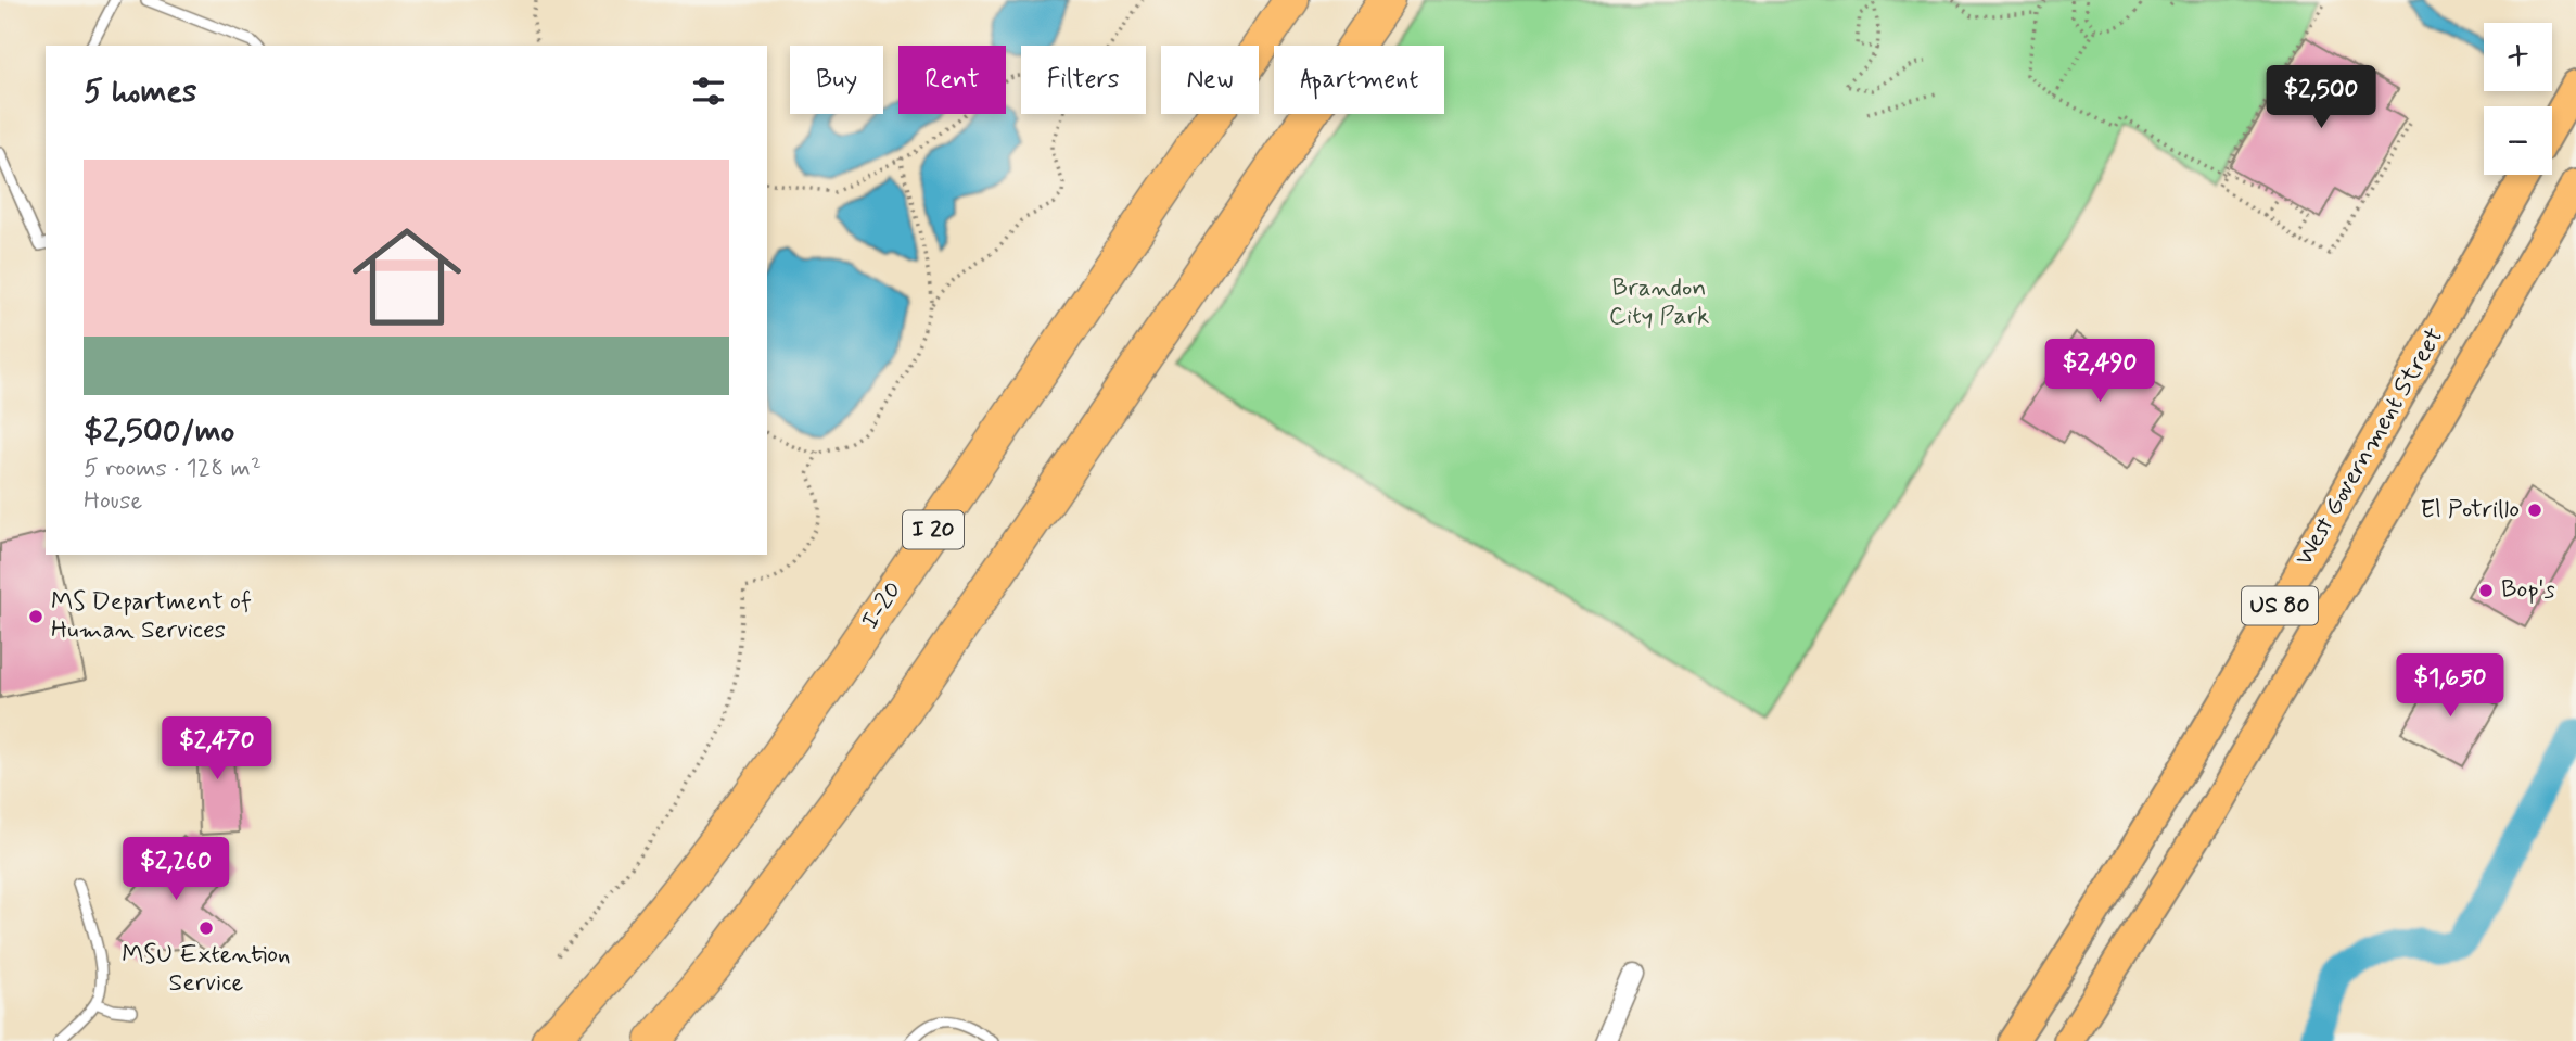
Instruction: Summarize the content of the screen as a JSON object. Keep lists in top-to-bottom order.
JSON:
{
  "streets": {
    "highway": ["I 20", "I-20"],
    "main road": ["West Government Street", "US 80"]
  },
  "parks": ["Brandon City Park"],
  "places": [
    "El Potrillo",
    "Bop's",
    "MS Department of Human Services",
    "MSU Extention Service"
  ],
  "page": {
    "map_buttons": ["+", "−"],
    "chip": [
      "Buy",
      "Rent",
      "Filters",
      "New",
      "Apartment"
    ],
    "heading": "5 homes",
    "price": [
      "$2,500",
      "$2,490",
      "$1,650",
      "$2,470",
      "$2,260"
    ],
    "list": [
      {
        "name": "$2,500/mo",
        "note": "5 rooms · 128 m² · House"
      }
    ]
  }
}
